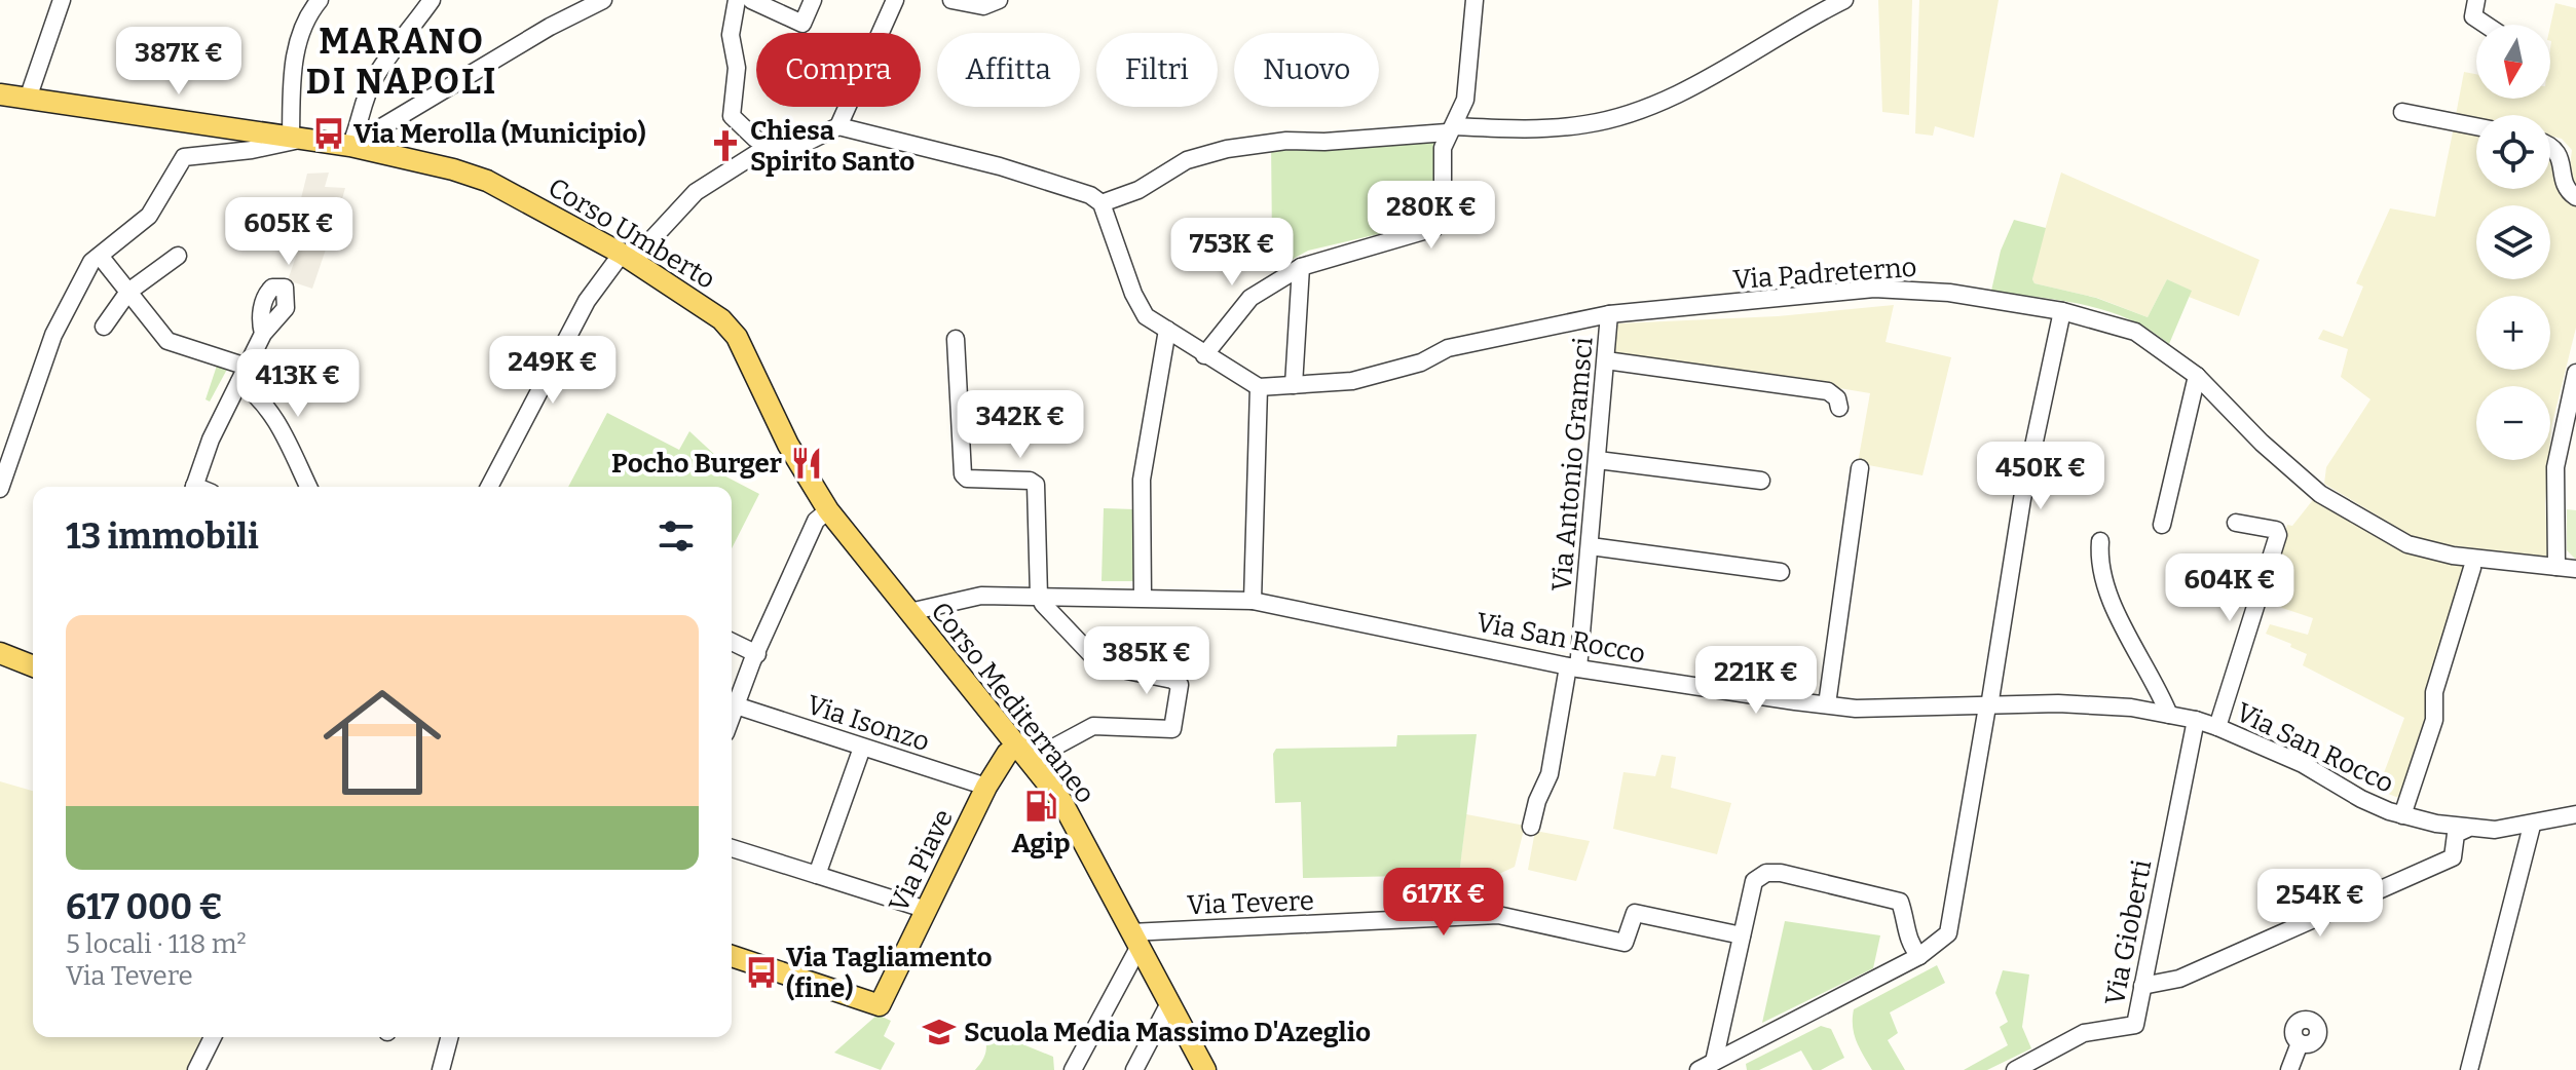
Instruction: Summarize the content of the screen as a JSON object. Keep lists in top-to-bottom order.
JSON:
{
  "streets": {
    "main road": ["Corso Umberto", "Corso Mediterraneo", "Via Piave"],
    "street": [
      "Via Padreterno",
      "Via Antonio Gramsci",
      "Via San Rocco",
      "Via Isonzo",
      "Via Tevere",
      "Via Gioberti"
    ]
  },
  "crossings": [
    ["Corso Umberto", "Corso Mediterraneo"],
    ["Via Padreterno", "Via Antonio Gramsci"],
    ["Via Antonio Gramsci", "Via San Rocco"],
    ["Via San Rocco", "Corso Mediterraneo"],
    ["Via San Rocco", "Via Gioberti"],
    ["Corso Mediterraneo", "Via Piave"],
    ["Corso Mediterraneo", "Via Tevere"],
    ["Via Isonzo", "Via Piave"]
  ],
  "districts": ["MARANO DI NAPOLI"],
  "places": {
    "bus stop": ["Via Merolla (Municipio)", "Via Tagliamento (fine)"],
    "church": ["Chiesa Spirito Santo"],
    "restaurant": ["Pocho Burger"],
    "fuel station": ["Agip"],
    "school or university": ["Scuola Media Massimo D'Azeglio"]
  },
  "north": "bottom",
  "page": {
    "map_buttons": ["+", "−"],
    "price": [
      "387K €",
      "280K €",
      "605K €",
      "753K €",
      "249K €",
      "413K €",
      "342K €",
      "450K €",
      "604K €",
      "385K €",
      "221K €",
      "617K €",
      "254K €"
    ],
    "chip": [
      "Compra",
      "Affitta",
      "Filtri",
      "Nuovo"
    ],
    "heading": "13 immobili",
    "list": [
      {
        "name": "617 000 €",
        "note": "5 locali · 118 m² · Via Tevere"
      }
    ]
  }
}
